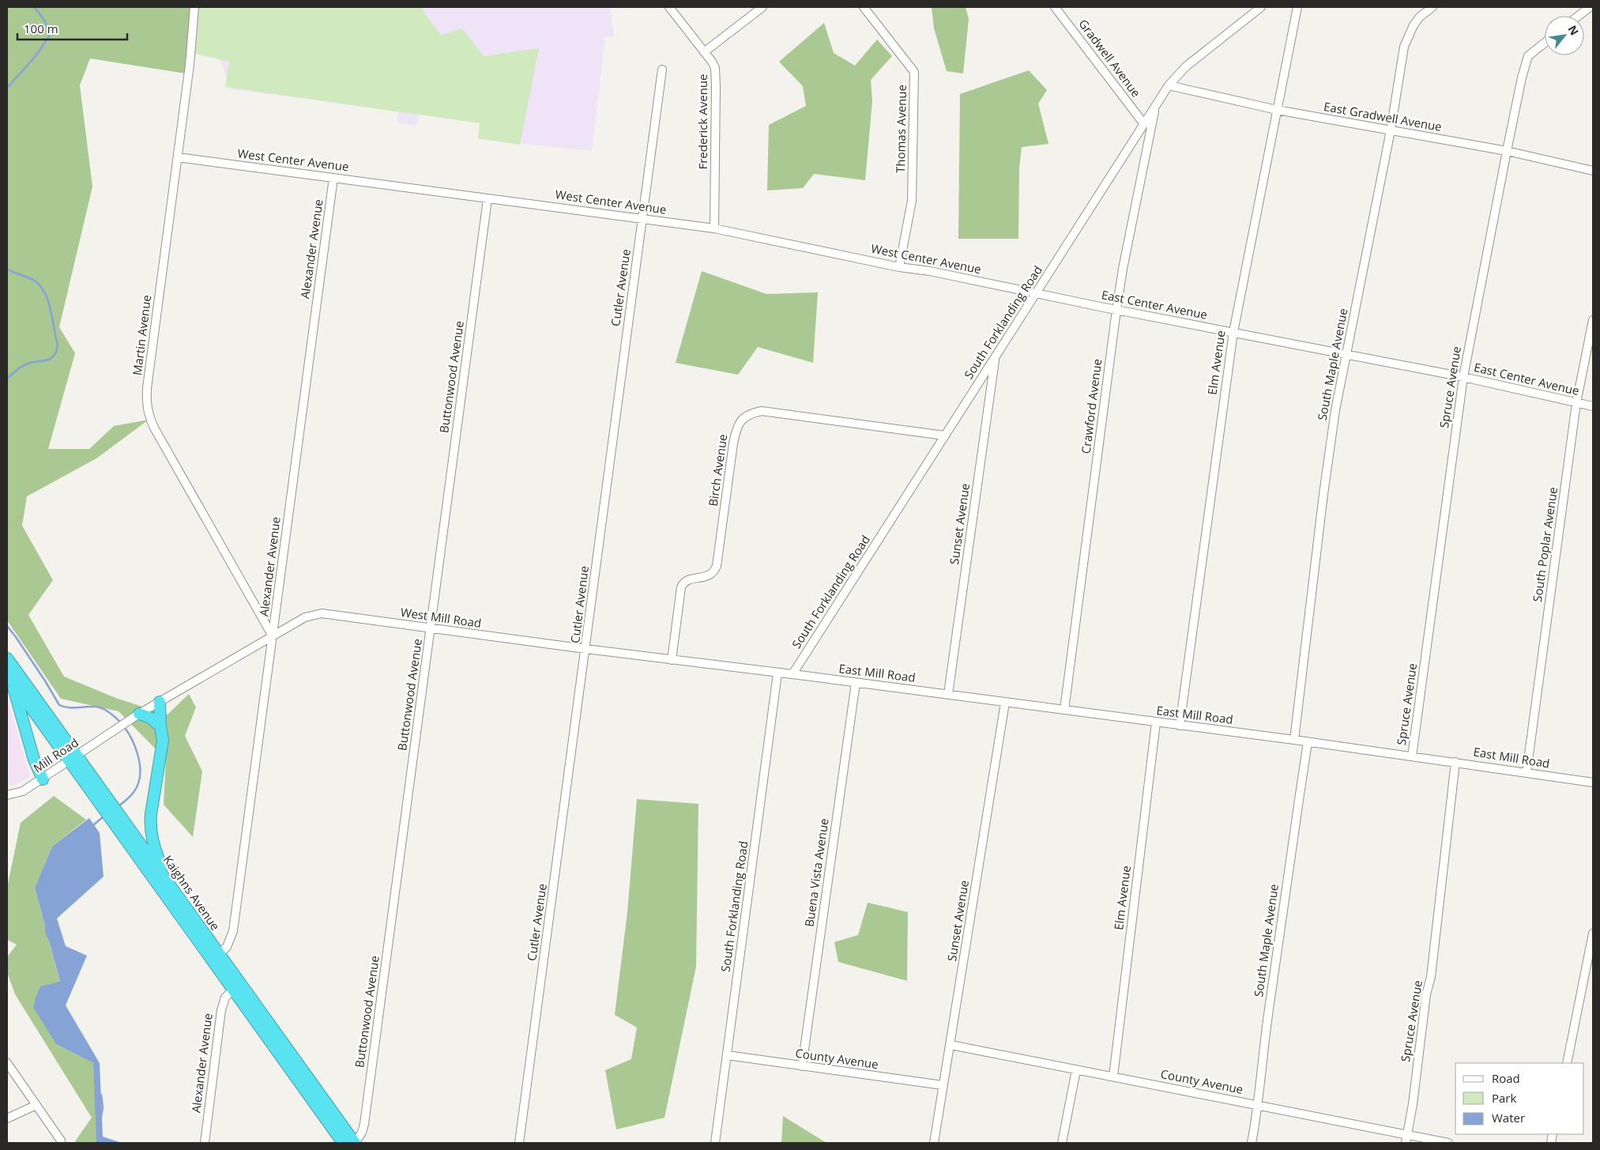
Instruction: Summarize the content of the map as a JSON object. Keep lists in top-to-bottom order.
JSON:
{
  "streets": {
    "highway": ["Kaighns Avenue"],
    "street": [
      "Gradwell Avenue",
      "East Gradwell Avenue",
      "Frederick Avenue",
      "Thomas Avenue",
      "West Center Avenue",
      "Alexander Avenue",
      "Cutler Avenue",
      "East Center Avenue",
      "South Forklanding Road",
      "Martin Avenue",
      "Elm Avenue",
      "South Maple Avenue",
      "Buttonwood Avenue",
      "Spruce Avenue",
      "Crawford Avenue",
      "Birch Avenue",
      "Sunset Avenue",
      "South Poplar Avenue",
      "West Mill Road",
      "East Mill Road",
      "Mill Road",
      "Buena Vista Avenue",
      "County Avenue"
    ]
  },
  "crossings": [
    ["Gradwell Avenue", "South Forklanding Road"],
    ["East Gradwell Avenue", "South Forklanding Road"],
    ["East Gradwell Avenue", "Elm Avenue"],
    ["East Gradwell Avenue", "South Maple Avenue"],
    ["East Gradwell Avenue", "Spruce Avenue"],
    ["Frederick Avenue", "West Center Avenue"],
    ["Thomas Avenue", "West Center Avenue"],
    ["West Center Avenue", "Alexander Avenue"],
    ["West Center Avenue", "Cutler Avenue"],
    ["West Center Avenue", "East Center Avenue"],
    ["West Center Avenue", "South Forklanding Road"],
    ["West Center Avenue", "Martin Avenue"],
    ["West Center Avenue", "Buttonwood Avenue"],
    ["Alexander Avenue", "Martin Avenue"],
    ["Alexander Avenue", "West Mill Road"],
    ["Alexander Avenue", "Kaighns Avenue"],
    ["Cutler Avenue", "West Mill Road"],
    ["East Center Avenue", "South Forklanding Road"],
    ["East Center Avenue", "Elm Avenue"],
    ["East Center Avenue", "South Maple Avenue"],
    ["East Center Avenue", "Spruce Avenue"],
    ["East Center Avenue", "Crawford Avenue"],
    ["East Center Avenue", "South Poplar Avenue"],
    ["South Forklanding Road", "Crawford Avenue"],
    ["South Forklanding Road", "Birch Avenue"],
    ["South Forklanding Road", "Sunset Avenue"],
    ["South Forklanding Road", "West Mill Road"],
    ["South Forklanding Road", "East Mill Road"],
    ["South Forklanding Road", "County Avenue"],
    ["Martin Avenue", "West Mill Road"],
    ["Elm Avenue", "East Mill Road"],
    ["Elm Avenue", "County Avenue"],
    ["South Maple Avenue", "East Mill Road"],
    ["South Maple Avenue", "County Avenue"],
    ["Buttonwood Avenue", "West Mill Road"],
    ["Buttonwood Avenue", "Kaighns Avenue"],
    ["Spruce Avenue", "East Mill Road"],
    ["Spruce Avenue", "County Avenue"],
    ["Crawford Avenue", "East Mill Road"],
    ["Birch Avenue", "West Mill Road"],
    ["Sunset Avenue", "East Mill Road"],
    ["Sunset Avenue", "County Avenue"],
    ["South Poplar Avenue", "East Mill Road"],
    ["West Mill Road", "East Mill Road"],
    ["West Mill Road", "Mill Road"],
    ["East Mill Road", "Buena Vista Avenue"],
    ["Mill Road", "Kaighns Avenue"],
    ["Buena Vista Avenue", "County Avenue"]
  ],
  "legend": ["Road", "Park", "Water"],
  "scale_bar": "100 m",
  "north": "top right"
}
